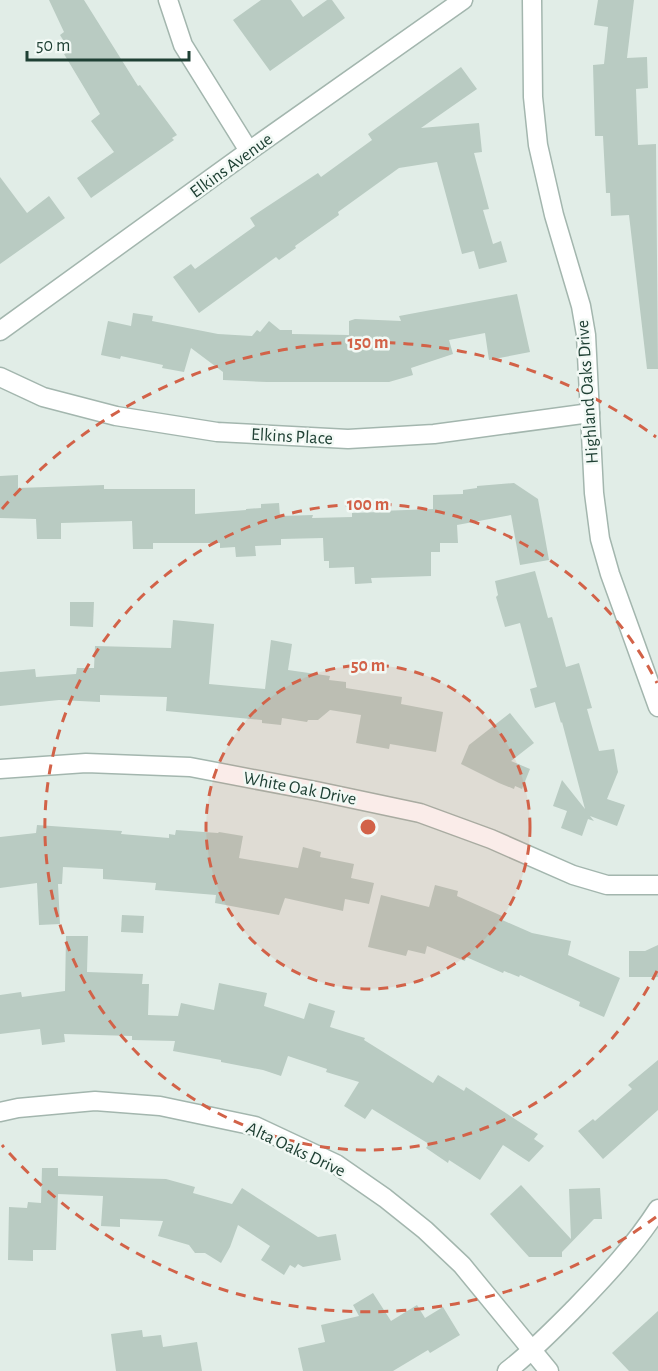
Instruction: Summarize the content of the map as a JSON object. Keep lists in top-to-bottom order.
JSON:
{
  "streets": {
    "street": [
      "Elkins Avenue",
      "Highland Oaks Drive",
      "Elkins Place",
      "White Oak Drive",
      "Alta Oaks Drive"
    ]
  },
  "crossings": [
    ["Highland Oaks Drive", "Elkins Place"]
  ],
  "scale_bar": "50 m",
  "rings": ["150 m", "100 m", "50 m"]
}
